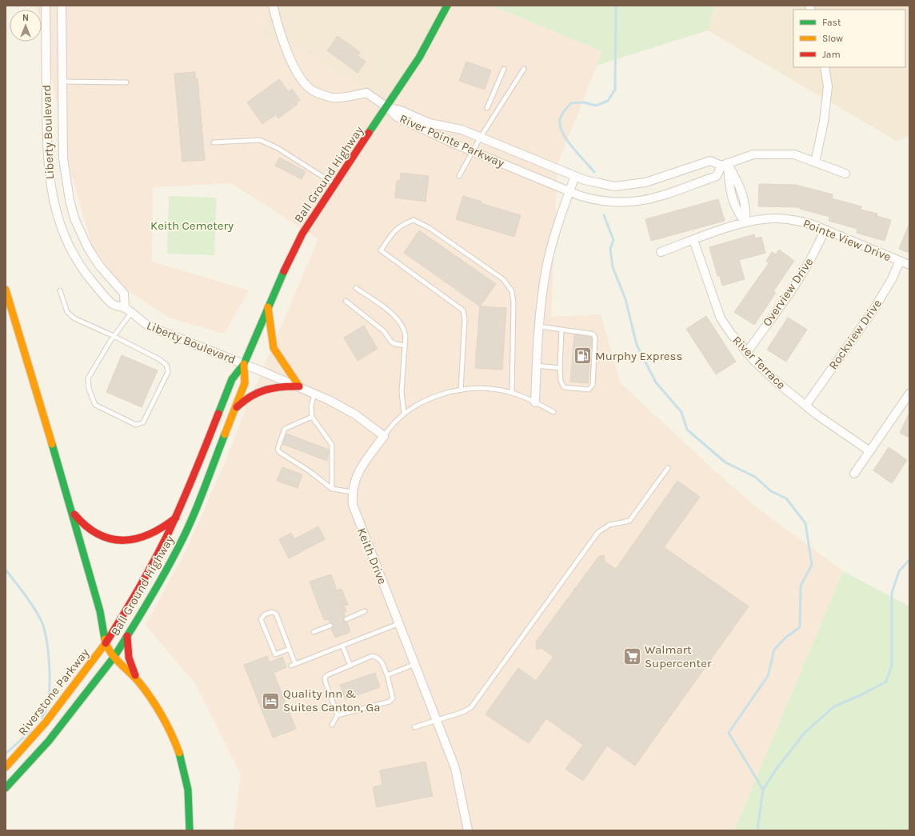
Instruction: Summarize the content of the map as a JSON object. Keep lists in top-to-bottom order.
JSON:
{
  "streets": {
    "main road": ["Ball Ground Highway", "Riverstone Parkway"],
    "street": [
      "Liberty Boulevard",
      "River Pointe Parkway",
      "Pointe View Drive",
      "Overview Drive",
      "Rockview Drive",
      "River Terrace",
      "Keith Drive"
    ]
  },
  "crossings": [
    ["Liberty Boulevard", "Ball Ground Highway"],
    ["River Pointe Parkway", "Ball Ground Highway"],
    ["Ball Ground Highway", "Riverstone Parkway"],
    ["Pointe View Drive", "Overview Drive"],
    ["Pointe View Drive", "Rockview Drive"],
    ["Pointe View Drive", "River Terrace"],
    ["Overview Drive", "River Terrace"],
    ["Rockview Drive", "River Terrace"]
  ],
  "parks": ["Keith Cemetery"],
  "places": {
    "fuel station": ["Murphy Express"],
    "supermarket": ["Walmart Supercenter"],
    "hotel": ["Quality Inn & Suites Canton, Ga"]
  },
  "legend": ["Fast", "Slow", "Jam"],
  "north": "top"
}
